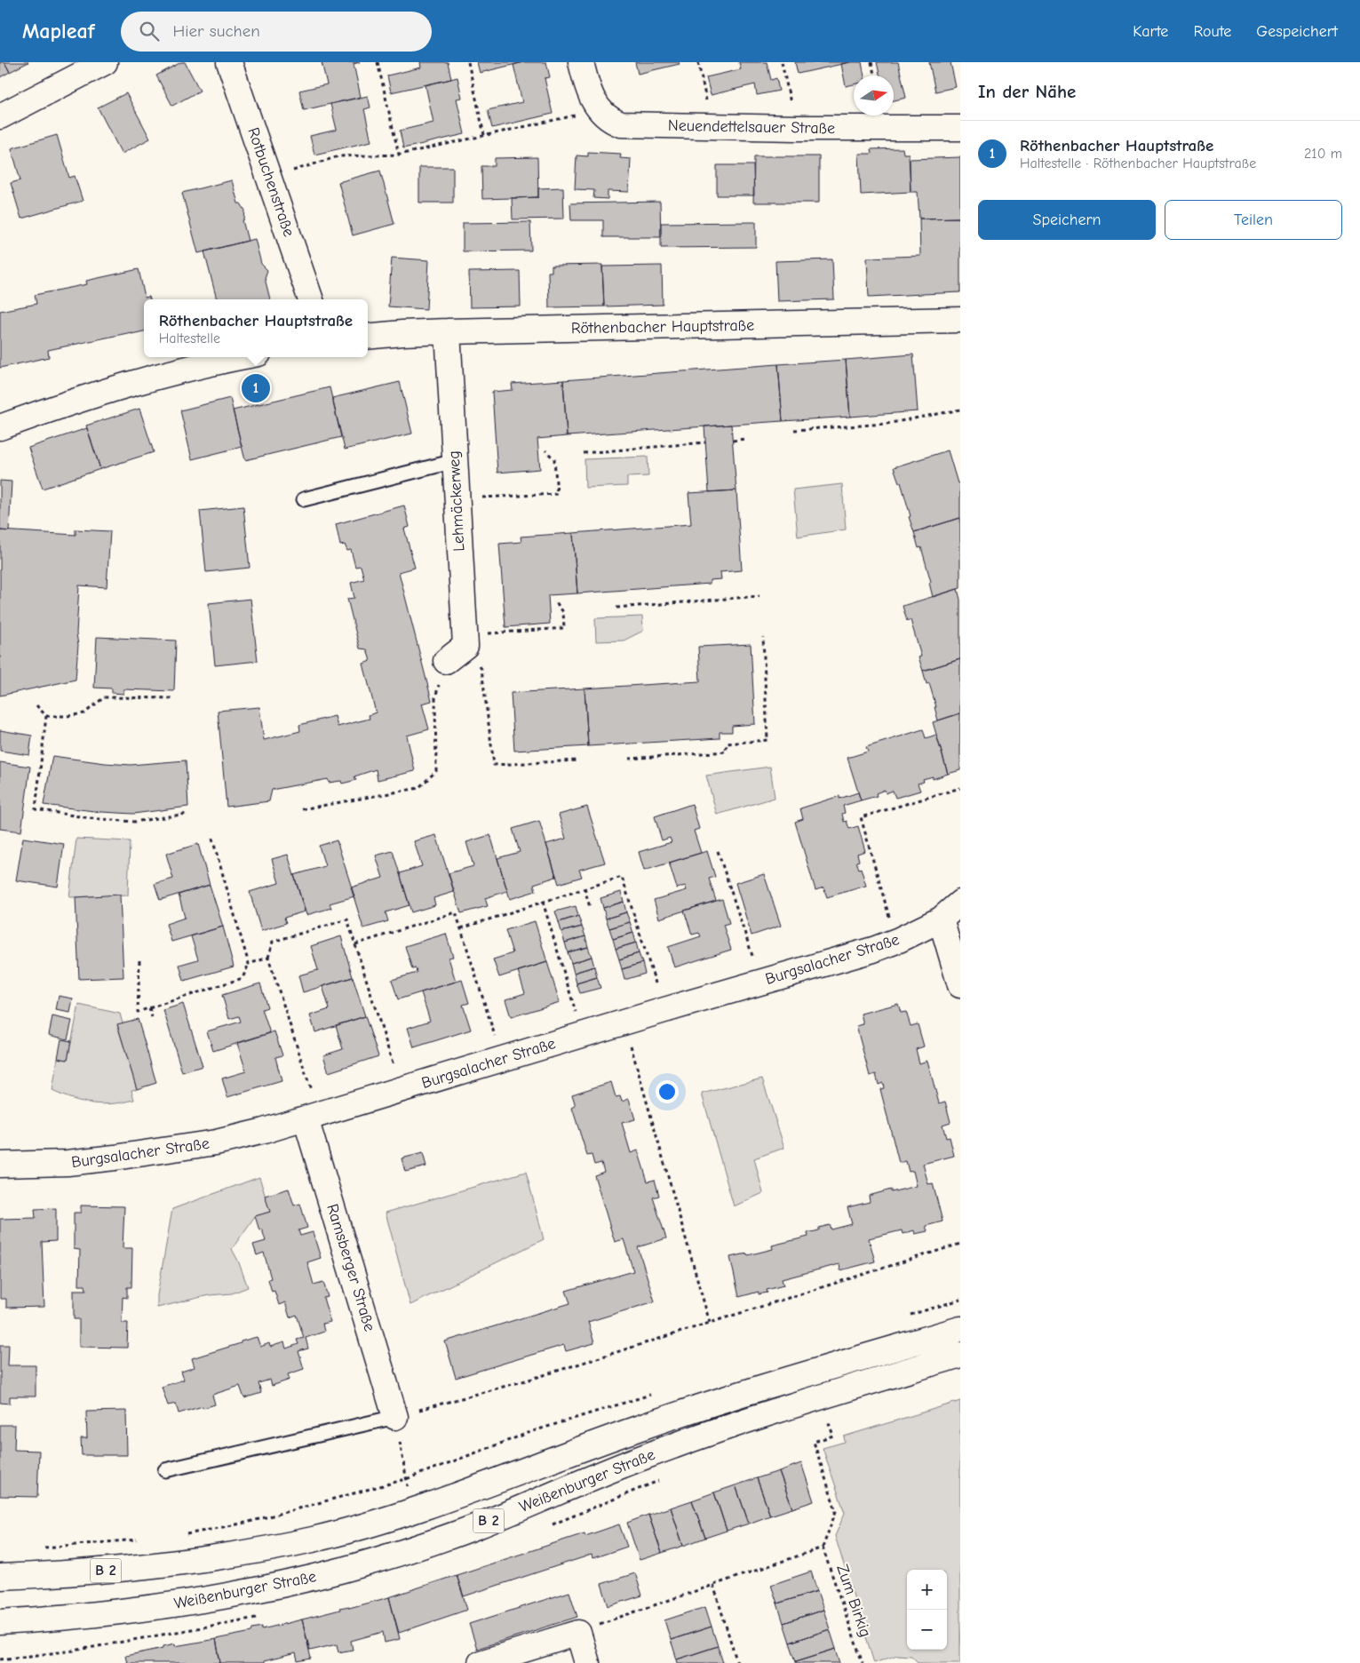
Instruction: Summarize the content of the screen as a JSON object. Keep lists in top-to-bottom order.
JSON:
{
  "streets": {
    "street": [
      "Neuendettelsauer Straße",
      "Rotbuchenstraße",
      "Röthenbacher Hauptstraße",
      "Lehmäckerweg",
      "Burgsalacher Straße",
      "Ramsberger Straße",
      "Weißenburger Straße",
      "B 2"
    ],
    "path": ["Zum Birkig"]
  },
  "crossings": [
    ["Röthenbacher Hauptstraße", "Lehmäckerweg"],
    ["Burgsalacher Straße", "Ramsberger Straße"]
  ],
  "north": "right",
  "page": {
    "header": "Mapleaf",
    "search": "Hier suchen",
    "nav": ["Karte", "Route", "Gespeichert"],
    "heading": "In der Nähe",
    "list": [
      {
        "mark": "1",
        "name": "Röthenbacher Hauptstraße",
        "note": "Haltestelle · Röthenbacher Hauptstraße",
        "value": "210 m"
      }
    ],
    "buttons": ["Speichern", "Teilen"],
    "popup": ["Röthenbacher Hauptstraße", "Haltestelle"],
    "pins": "1",
    "map_buttons": ["+", "−"]
  }
}
